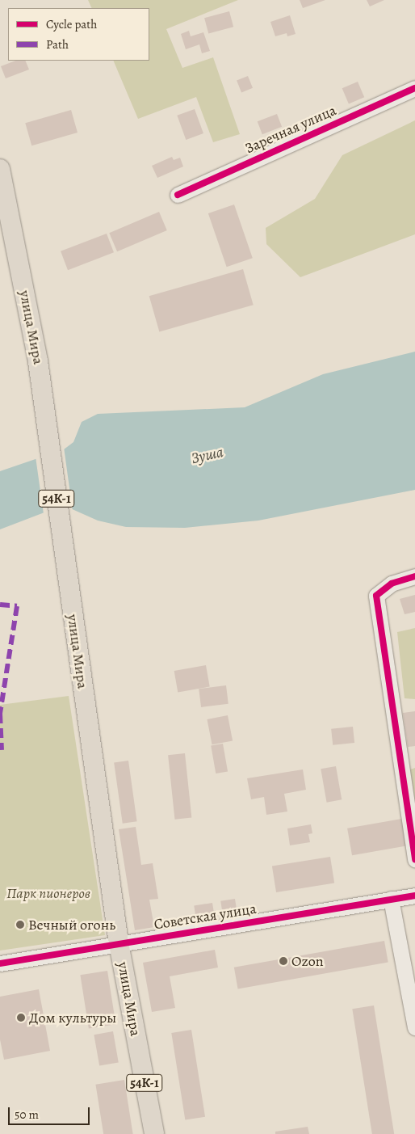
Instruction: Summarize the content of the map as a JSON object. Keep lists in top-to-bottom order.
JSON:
{
  "streets": {
    "main road": ["улица Мира", "54К-1"],
    "street": ["Заречная улица", "Советская улица"]
  },
  "crossings": [
    ["улица Мира", "Советская улица"]
  ],
  "water": ["Зуша"],
  "parks": ["Парк пионеров"],
  "places": ["Вечный огонь", "Ozon", "Дом культуры"],
  "legend": ["Cycle path", "Path"],
  "scale_bar": "50 m"
}
